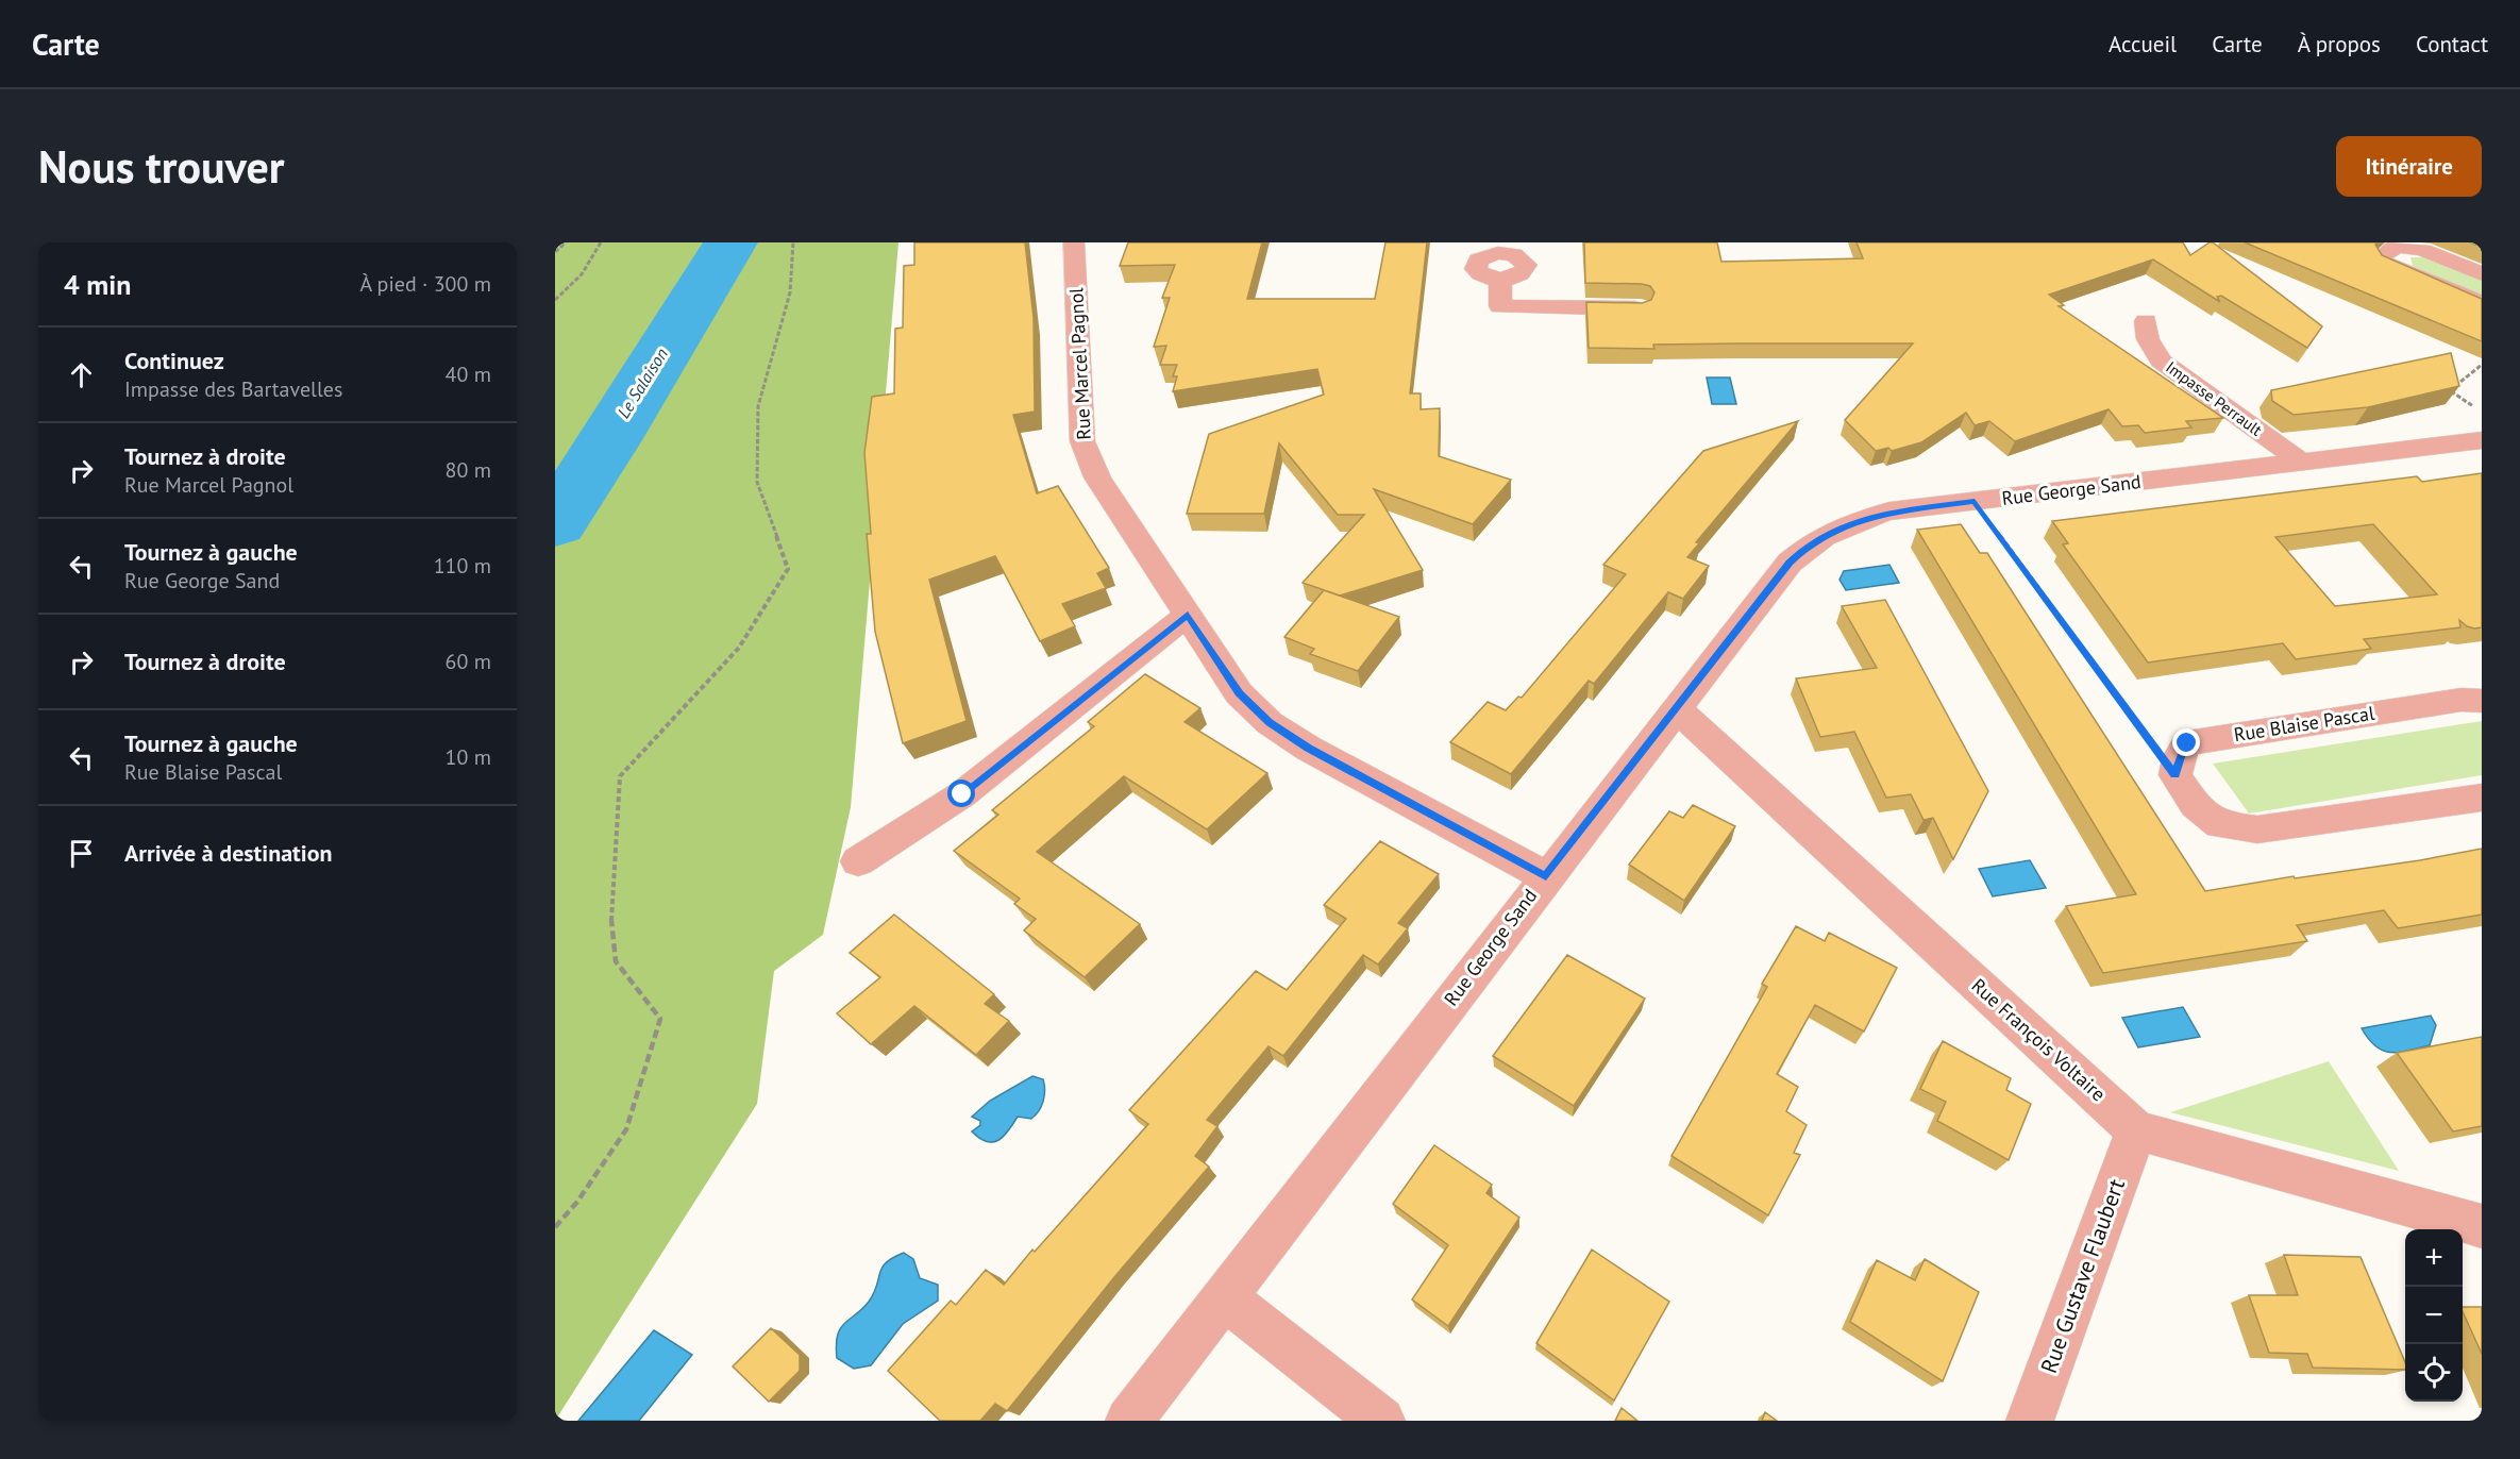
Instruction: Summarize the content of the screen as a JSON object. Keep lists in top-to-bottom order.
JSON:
{
  "streets": {
    "street": [
      "Rue Marcel Pagnol",
      "Impasse Perrault",
      "Rue George Sand",
      "Rue Blaise Pascal",
      "Rue François Voltaire",
      "Rue Gustave Flaubert"
    ]
  },
  "crossings": [
    ["Rue Marcel Pagnol", "Rue George Sand"],
    ["Impasse Perrault", "Rue George Sand"],
    ["Rue George Sand", "Rue François Voltaire"],
    ["Rue François Voltaire", "Rue Gustave Flaubert"]
  ],
  "water": ["Le Salaison"],
  "page": {
    "header": "Carte",
    "nav": [
      "Accueil",
      "Carte",
      "À propos",
      "Contact"
    ],
    "buttons": "Itinéraire",
    "title": "Nous trouver",
    "heading": ["4 min", "À pied · 300 m"],
    "list": [
      ["Continuez", "Impasse des Bartavelles", "40 m"],
      ["Tournez à droite", "Rue Marcel Pagnol", "80 m"],
      ["Tournez à gauche", "Rue George Sand", "110 m"],
      ["Tournez à droite", "60 m"],
      ["Tournez à gauche", "Rue Blaise Pascal", "10 m"],
      "Arrivée à destination"
    ],
    "map_buttons": ["+", "−"]
  }
}
